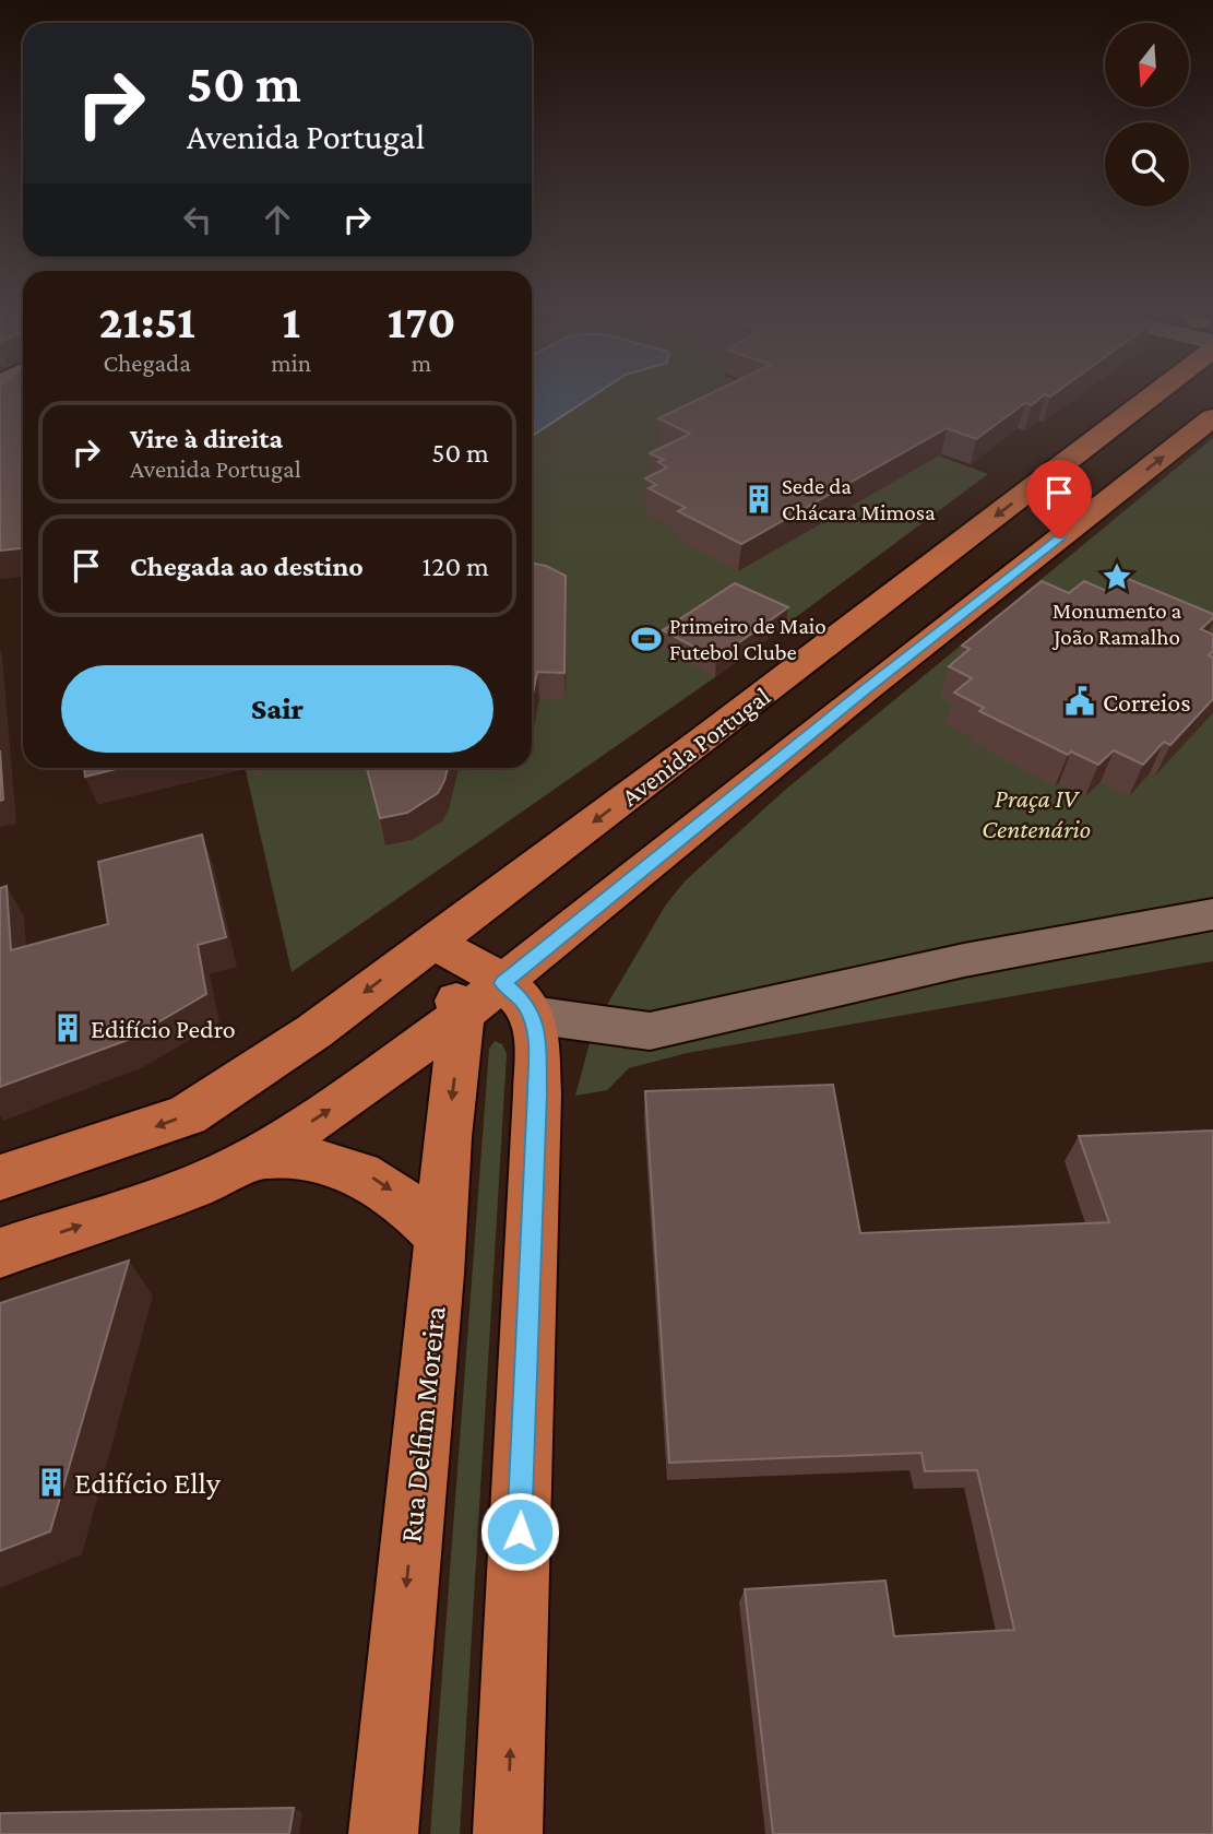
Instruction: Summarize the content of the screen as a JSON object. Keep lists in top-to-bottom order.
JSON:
{
  "streets": {
    "main road": ["Avenida Portugal", "Rua Delfim Moreira"]
  },
  "parks": ["Praça IV Centenário"],
  "places": {
    "building": ["Sede da Chácara Mimosa", "Edifício Pedro", "Edifício Elly"],
    "place": ["Monumento a João Ramalho"],
    "sports": ["Primeiro de Maio Futebol Clube"],
    "public building": ["Correios"]
  },
  "north": "bottom",
  "page": {
    "turn": ["50 m", "Avenida Portugal"],
    "eta": [
      "21:51",
      "Chegada",
      "1",
      "min",
      "170",
      "m"
    ],
    "list": [
      {
        "name": "Vire à direita",
        "note": "Avenida Portugal",
        "value": "50 m"
      },
      {
        "name": "Chegada ao destino",
        "value": "120 m"
      }
    ],
    "buttons": "Sair"
  }
}
